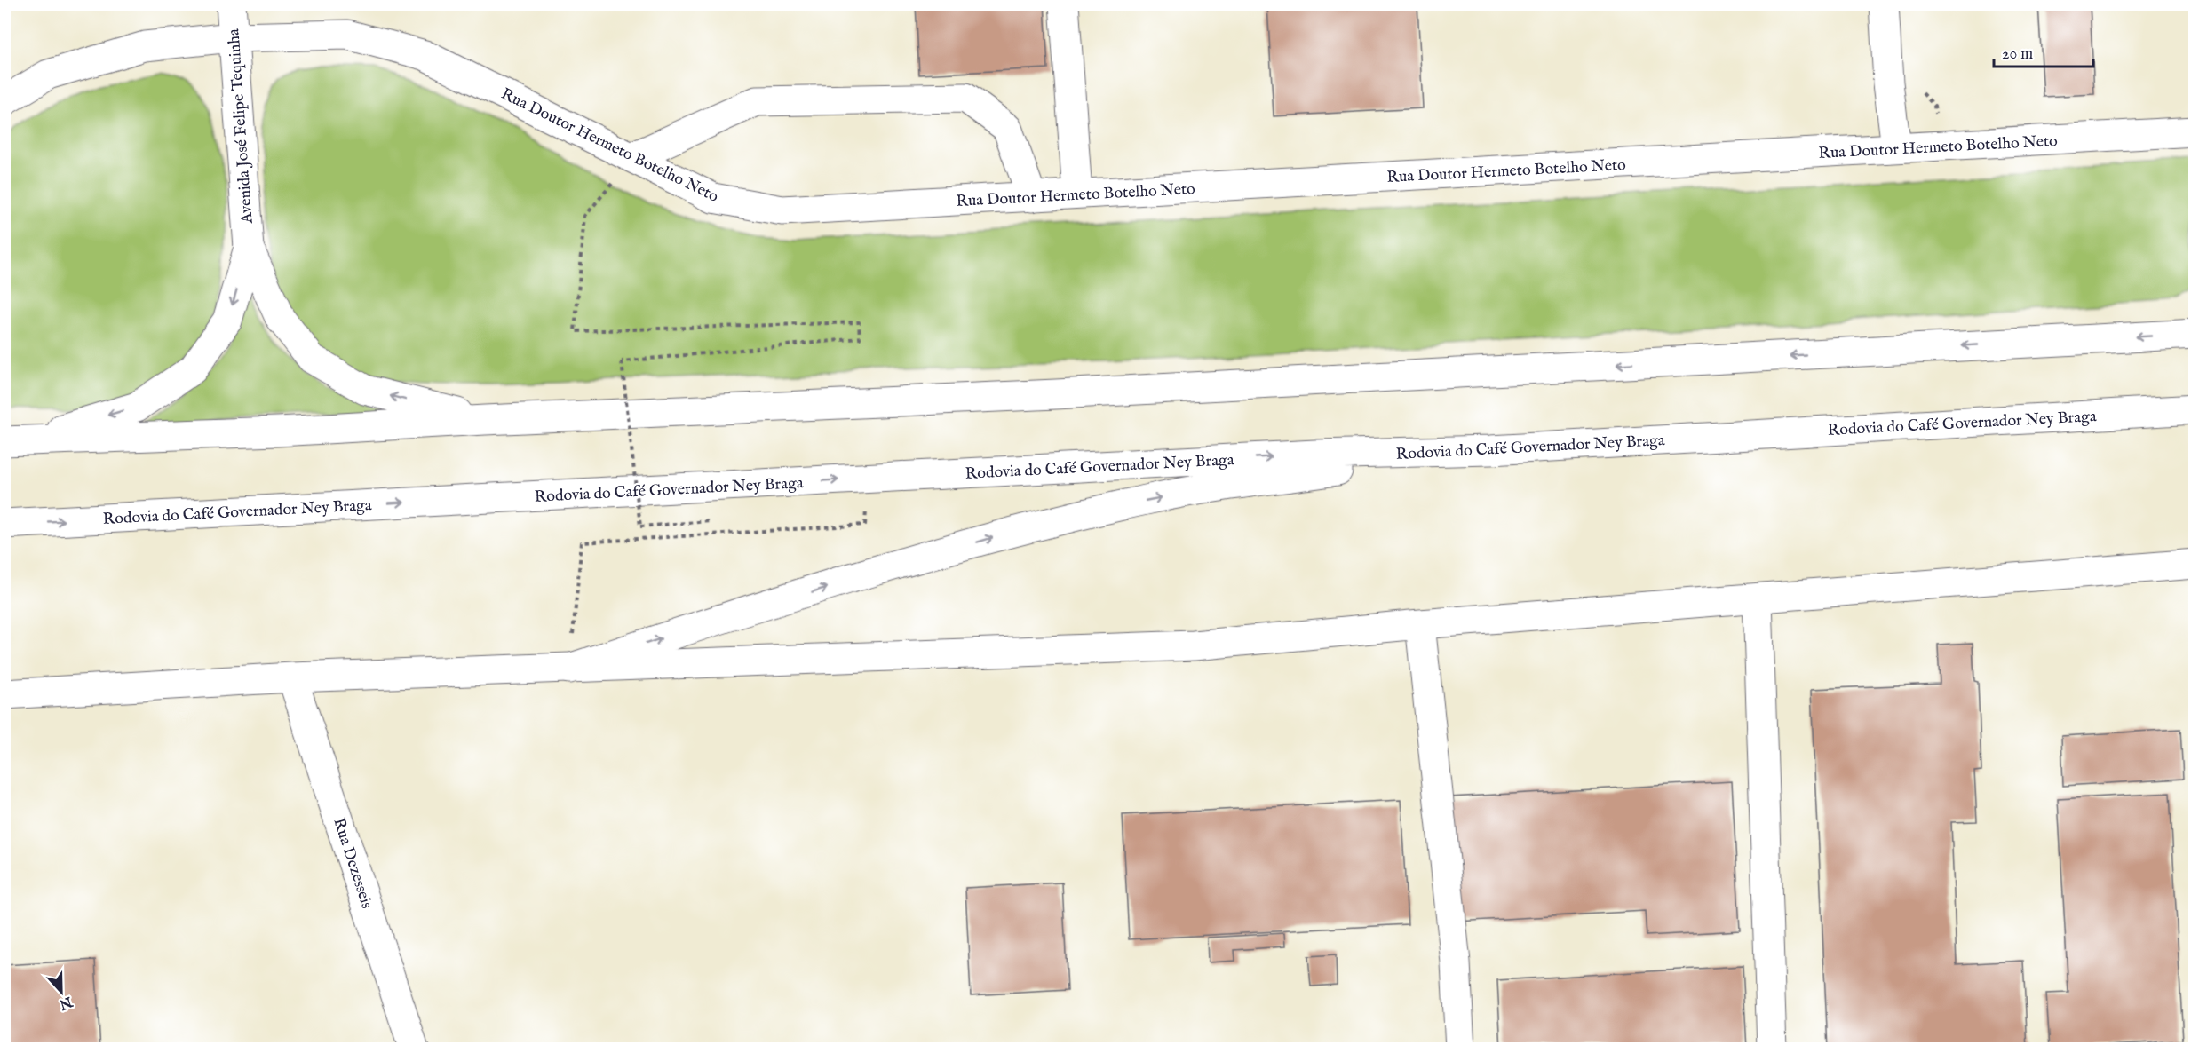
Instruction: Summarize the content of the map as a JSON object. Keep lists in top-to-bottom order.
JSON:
{
  "streets": {
    "main road": [
      "Avenida José Felipe Tequinha",
      "Rua Doutor Hermeto Botelho Neto",
      "Rodovia do Café Governador Ney Braga",
      "Rua Dezesseis"
    ]
  },
  "crossings": [
    ["Avenida José Felipe Tequinha", "Rua Doutor Hermeto Botelho Neto"]
  ],
  "scale_bar": "20 m",
  "north": "bottom"
}
